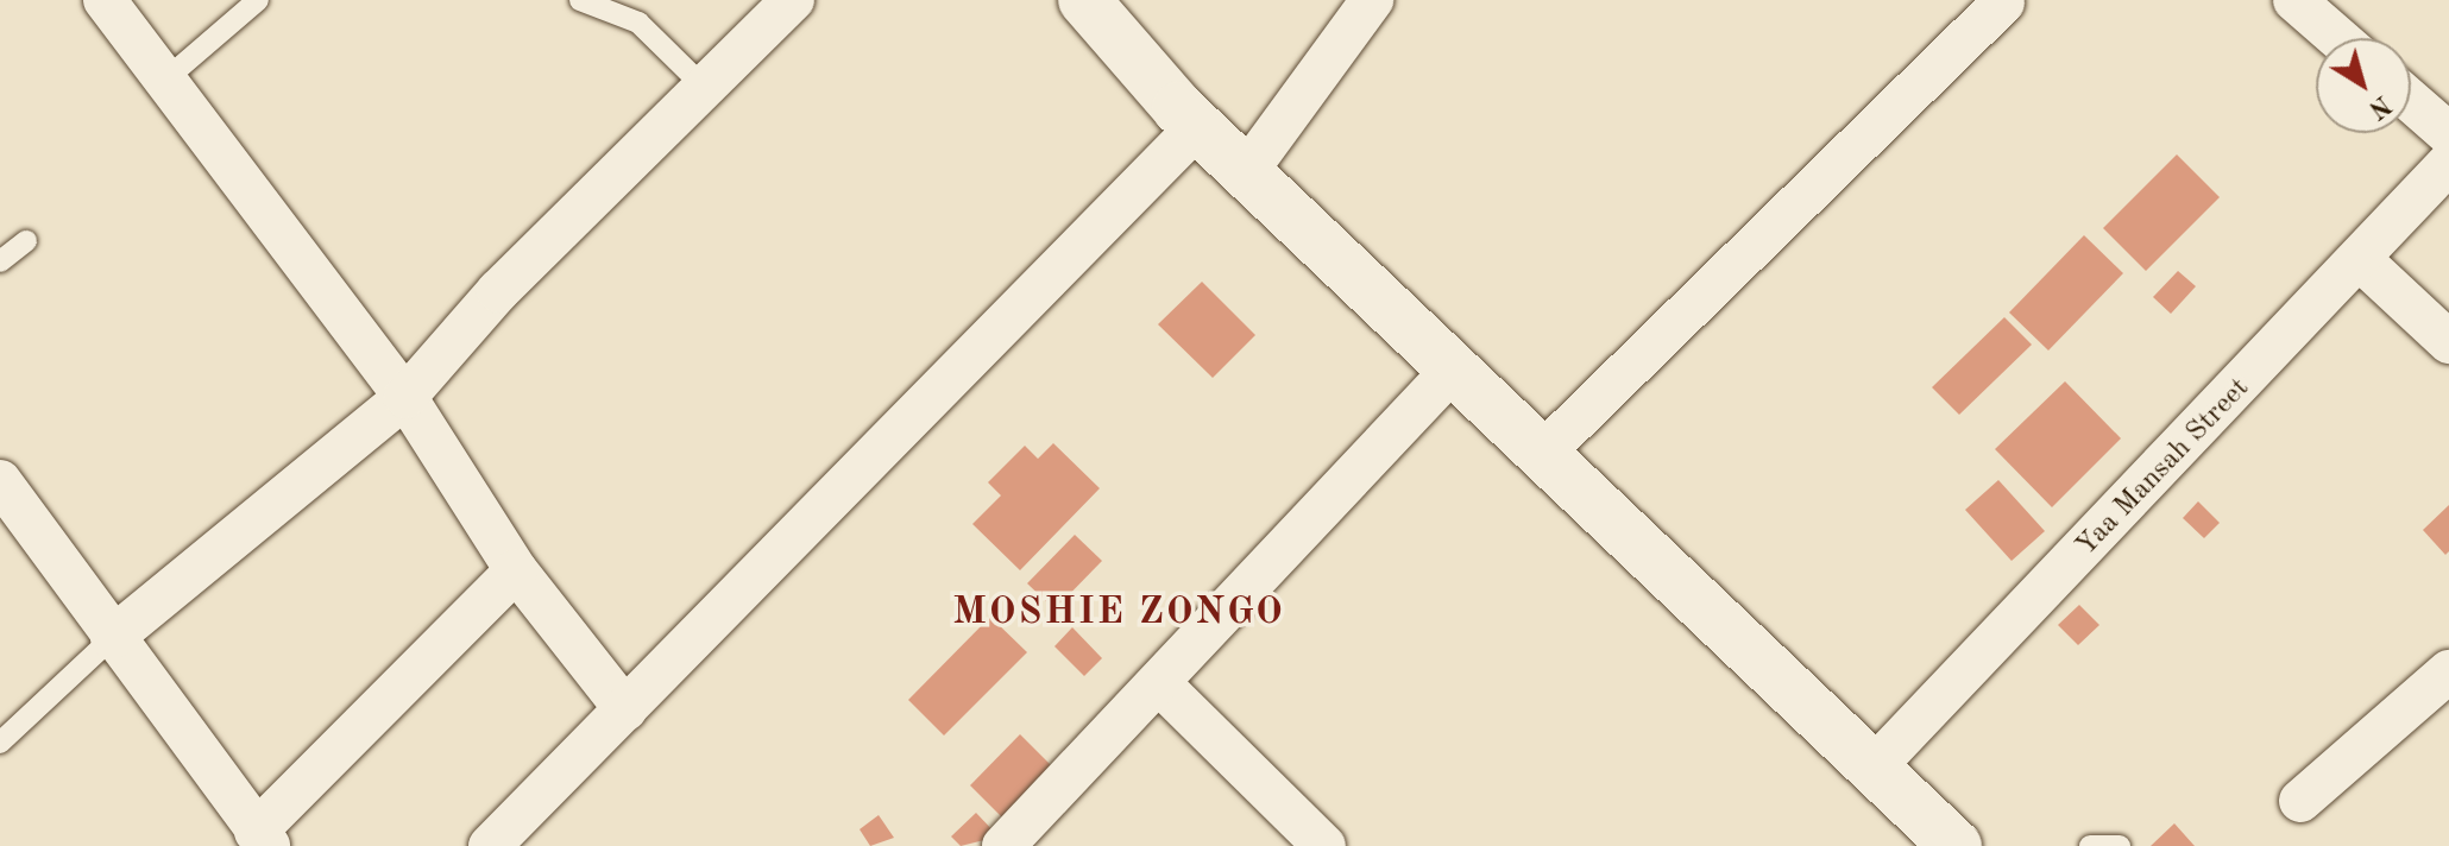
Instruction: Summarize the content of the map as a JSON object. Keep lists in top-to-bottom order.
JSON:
{
  "streets": {
    "street": ["Yaa Mansah Street"]
  },
  "districts": ["MOSHIE ZONGO"],
  "north": "bottom right"
}
